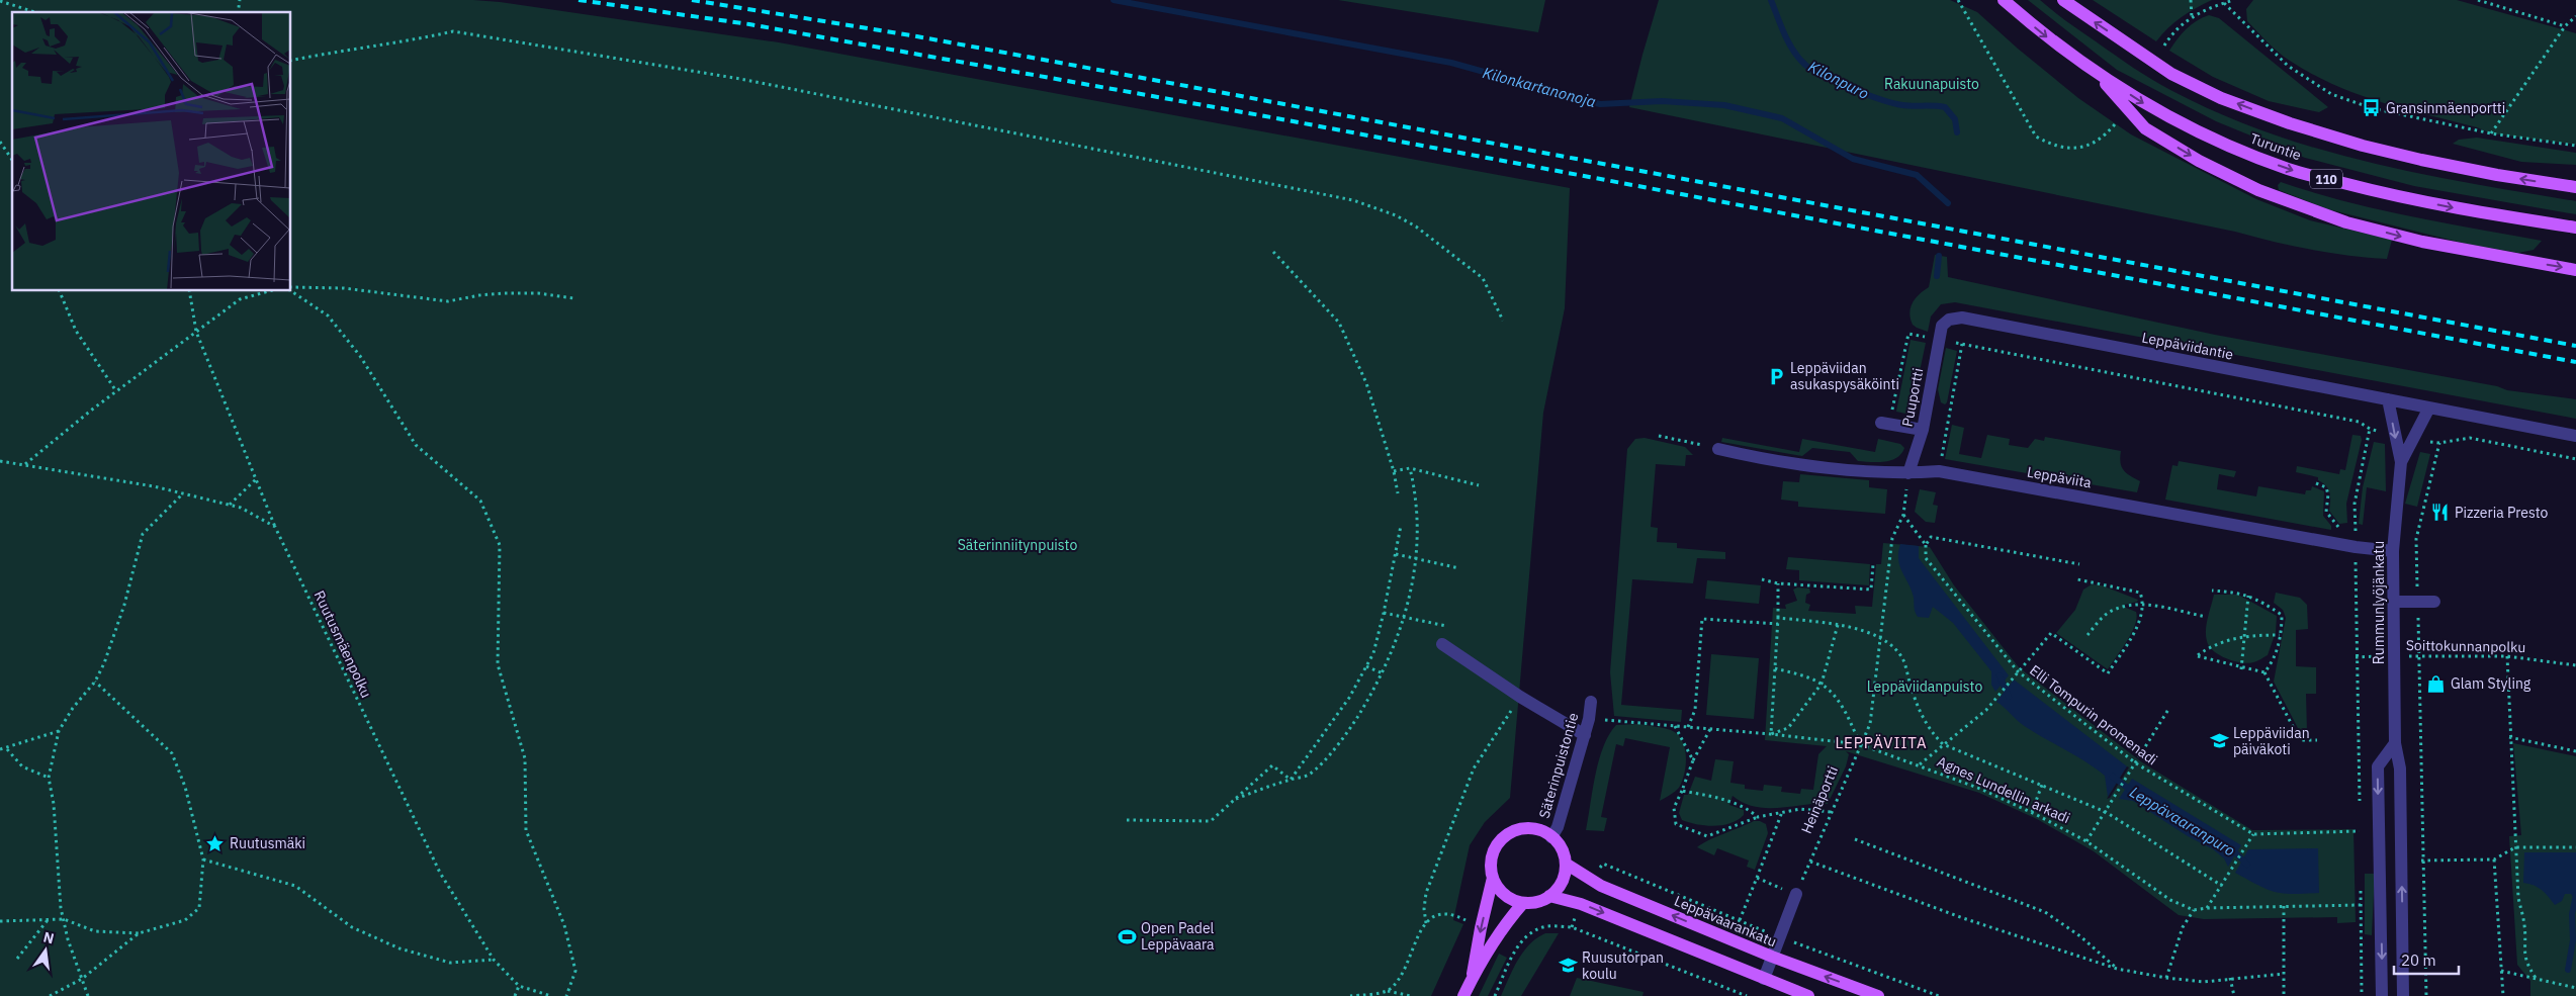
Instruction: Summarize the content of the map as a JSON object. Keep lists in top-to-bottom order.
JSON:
{
  "streets": {
    "main road": ["Turuntie", "110", "Leppävaarankatu"],
    "street": [
      "Leppäviidantie",
      "Puuportti",
      "Leppäviita",
      "Rummunlyöjänkatu",
      "Säterinpuistontie"
    ],
    "path": [
      "Ruutusmäenpolku",
      "Soittokunnanpolku",
      "Elli Tompurin promenadi",
      "Agnes Lundellin arkadi",
      "Heinäportti"
    ]
  },
  "crossings": [
    ["Leppäviidantie", "Puuportti"],
    ["Puuportti", "Leppäviita"],
    ["Puuportti", "Heinäportti"],
    ["Leppäviita", "Rummunlyöjänkatu"],
    ["Leppäviita", "Heinäportti"],
    ["Rummunlyöjänkatu", "Soittokunnanpolku"],
    ["Elli Tompurin promenadi", "Heinäportti"],
    ["Säterinpuistontie", "Agnes Lundellin arkadi"],
    ["Säterinpuistontie", "Leppävaarankatu"],
    ["Agnes Lundellin arkadi", "Heinäportti"]
  ],
  "districts": ["LEPPÄVIITA"],
  "water": ["Kilonpuro", "Kilonkartanonoja", "Leppävaaranpuro"],
  "parks": ["Rakuunapuisto", "Säterinniitynpuisto", "Leppäviidanpuisto"],
  "places": {
    "bus stop": ["Gransinmäenportti"],
    "parking": ["Leppäviidan asukaspysäköinti"],
    "restaurant": ["Pizzeria Presto"],
    "shop": ["Glam Styling"],
    "school or university": ["Leppäviidan päiväkoti", "Ruusutorpan koulu"],
    "place": ["Ruutusmäki"],
    "sports": ["Open Padel Leppävaara"]
  },
  "scale_bar": "20 m",
  "north": "top"
}
